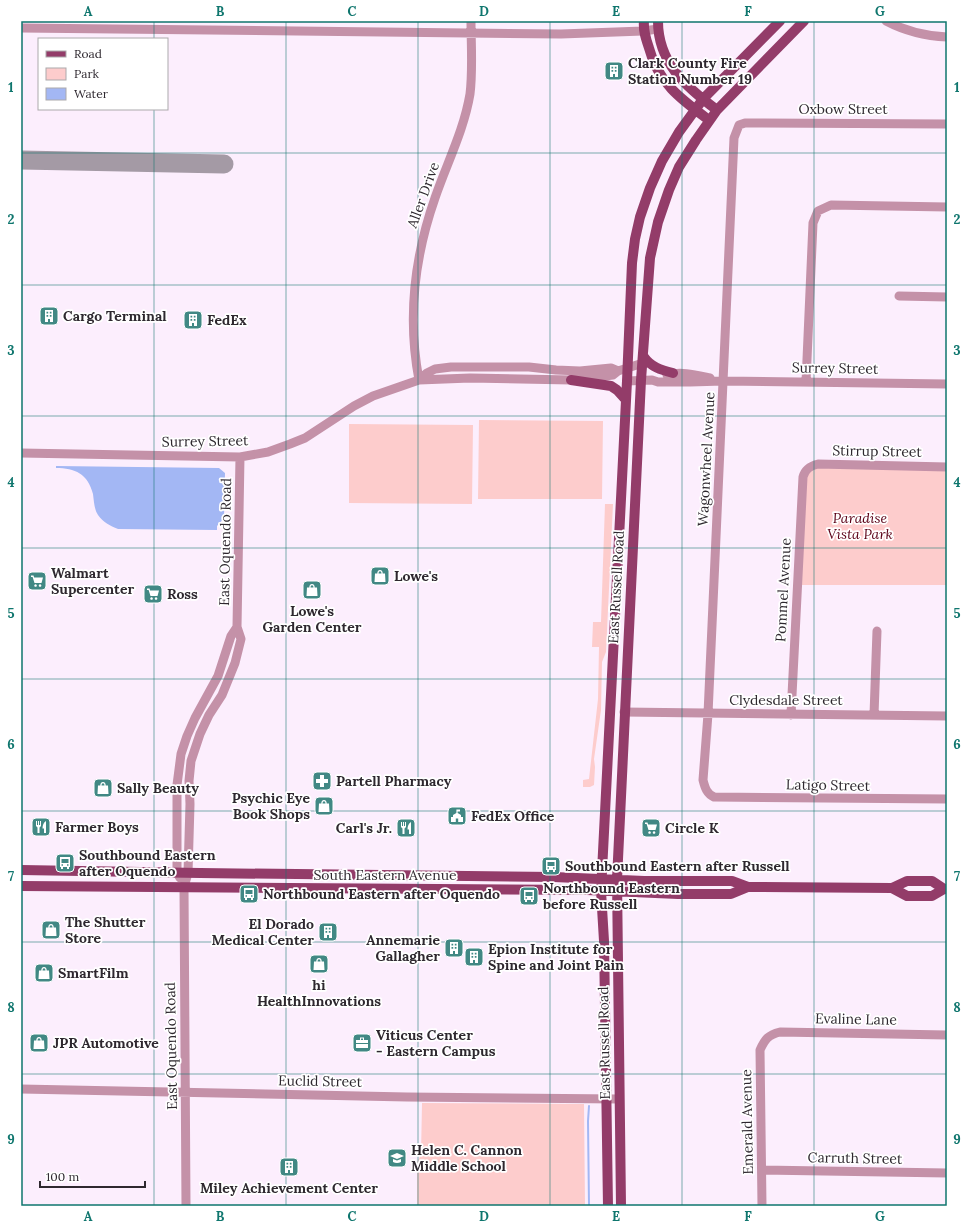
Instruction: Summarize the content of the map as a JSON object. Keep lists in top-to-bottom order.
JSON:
{
  "streets": {
    "main road": ["East Russell Road", "South Eastern Avenue"],
    "street": [
      "Oxbow Street",
      "Aller Drive",
      "Surrey Street",
      "Stirrup Street",
      "Wagonwheel Avenue",
      "East Oquendo Road",
      "Pommel Avenue",
      "Clydesdale Street",
      "Latigo Street",
      "Evaline Lane",
      "Euclid Street",
      "Emerald Avenue",
      "Carruth Street"
    ]
  },
  "crossings": [
    ["Oxbow Street", "Wagonwheel Avenue"],
    ["Aller Drive", "Surrey Street"],
    ["Surrey Street", "Wagonwheel Avenue"],
    ["Surrey Street", "East Oquendo Road"],
    ["Surrey Street", "East Russell Road"],
    ["Stirrup Street", "Pommel Avenue"],
    ["Wagonwheel Avenue", "Clydesdale Street"],
    ["Wagonwheel Avenue", "Latigo Street"],
    ["East Oquendo Road", "South Eastern Avenue"],
    ["East Oquendo Road", "Euclid Street"],
    ["East Russell Road", "Clydesdale Street"],
    ["East Russell Road", "South Eastern Avenue"],
    ["East Russell Road", "Euclid Street"],
    ["Pommel Avenue", "Clydesdale Street"],
    ["Evaline Lane", "Emerald Avenue"],
    ["Emerald Avenue", "Carruth Street"]
  ],
  "parks": ["Paradise Vista Park"],
  "places": {
    "building": [
      "Clark County Fire Station Number 19",
      "Cargo Terminal",
      "FedEx",
      "El Dorado Medical Center",
      "Annemarie Gallagher",
      "Epion Institute for Spine and Joint Pain",
      "Miley Achievement Center"
    ],
    "shop": [
      "Lowe's",
      "Lowe's Garden Center",
      "Sally Beauty",
      "Psychic Eye Book Shops",
      "The Shutter Store",
      "hi HealthInnovations",
      "SmartFilm",
      "JPR Automotive"
    ],
    "supermarket": ["Walmart Supercenter", "Ross", "Circle K"],
    "pharmacy": ["Partell Pharmacy"],
    "public building": ["FedEx Office"],
    "restaurant": ["Farmer Boys", "Carl's Jr."],
    "bus stop": [
      "Southbound Eastern after Oquendo",
      "Southbound Eastern after Russell",
      "Northbound Eastern after Oquendo",
      "Northbound Eastern before Russell"
    ],
    "office": ["Viticus Center - Eastern Campus"],
    "school or university": ["Helen C. Cannon Middle School"]
  },
  "legend": ["Road", "Park", "Water"],
  "scale_bar": "100 m",
  "grid": {
    "columns": [
      "A",
      "B",
      "C",
      "D",
      "E",
      "F",
      "G"
    ],
    "rows": [
      "1",
      "2",
      "3",
      "4",
      "5",
      "6",
      "7",
      "8",
      "9"
    ]
  }
}
